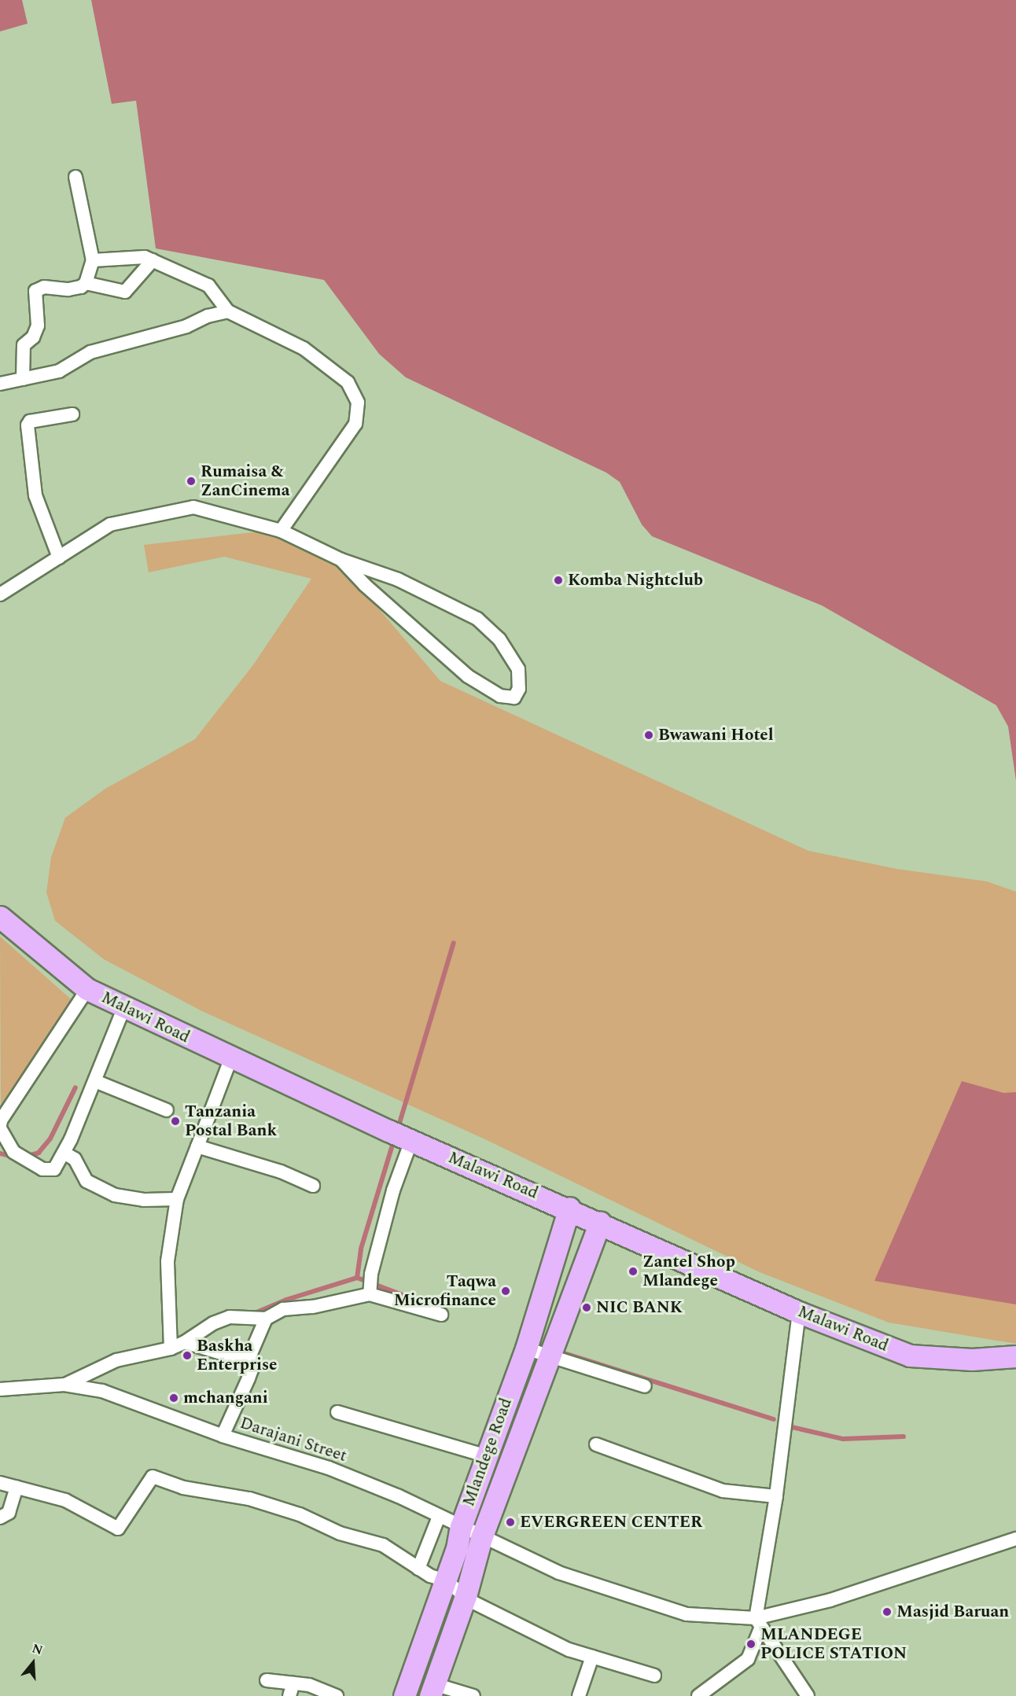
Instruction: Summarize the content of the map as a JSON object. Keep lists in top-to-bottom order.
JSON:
{
  "streets": {
    "main road": ["Malawi Road", "Mlandege Road"],
    "street": ["Darajani Street"]
  },
  "crossings": [
    ["Malawi Road", "Mlandege Road"],
    ["Darajani Street", "Mlandege Road"]
  ],
  "places": [
    "Rumaisa & ZanCinema",
    "Komba Nightclub",
    "Bwawani Hotel",
    "Tanzania Postal Bank",
    "Zantel Shop Mlandege",
    "Taqwa Microfinance",
    "NIC BANK",
    "Baskha Enterprise",
    "mchangani",
    "EVERGREEN CENTER",
    "Masjid Baruan",
    "MLANDEGE POLICE STATION"
  ],
  "north": "top"
}
